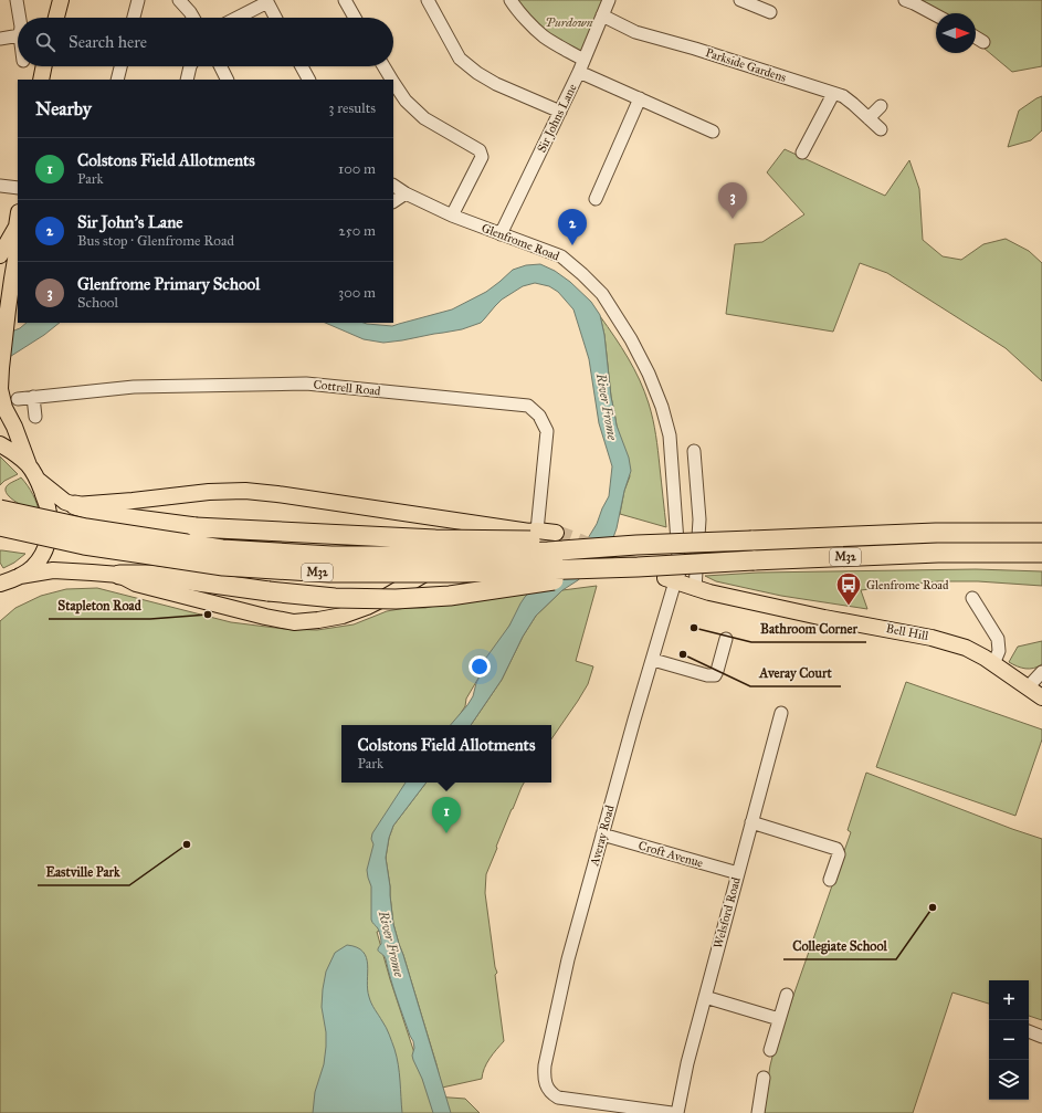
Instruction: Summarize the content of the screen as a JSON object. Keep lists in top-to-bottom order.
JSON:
{
  "streets": {
    "highway": ["M32"],
    "main road": ["Bell Hill"],
    "street": [
      "Parkside Gardens",
      "Sir Johns Lane",
      "Glenfrome Road",
      "Cottrell Road",
      "Averay Road",
      "Croft Avenue",
      "Welsford Road"
    ]
  },
  "crossings": [
    ["Parkside Gardens", "Sir Johns Lane"],
    ["Sir Johns Lane", "Glenfrome Road"],
    ["Glenfrome Road", "Bell Hill"],
    ["Glenfrome Road", "Averay Road"],
    ["Bell Hill", "Averay Road"],
    ["Averay Road", "Croft Avenue"],
    ["Croft Avenue", "Welsford Road"]
  ],
  "water": ["River Frome"],
  "parks": ["Purdown"],
  "places": {
    "bus stop": ["Glenfrome Road"],
    "other": [
      "Stapleton Road",
      "Bathroom Corner",
      "Averay Court",
      "Eastville Park",
      "Collegiate School"
    ]
  },
  "north": "right",
  "page": {
    "search": "Search here",
    "heading": ["Nearby", "3 results"],
    "list": [
      {
        "mark": "1",
        "name": "Colstons Field Allotments",
        "note": "Park",
        "value": "100 m"
      },
      {
        "mark": "2",
        "name": "Sir John's Lane",
        "note": "Bus stop · Glenfrome Road",
        "value": "250 m"
      },
      {
        "mark": "3",
        "name": "Glenfrome Primary School",
        "note": "School",
        "value": "300 m"
      }
    ],
    "pins": ["3", "2", "1"],
    "popup": ["Colstons Field Allotments", "Park"],
    "map_buttons": ["+", "−"]
  }
}
